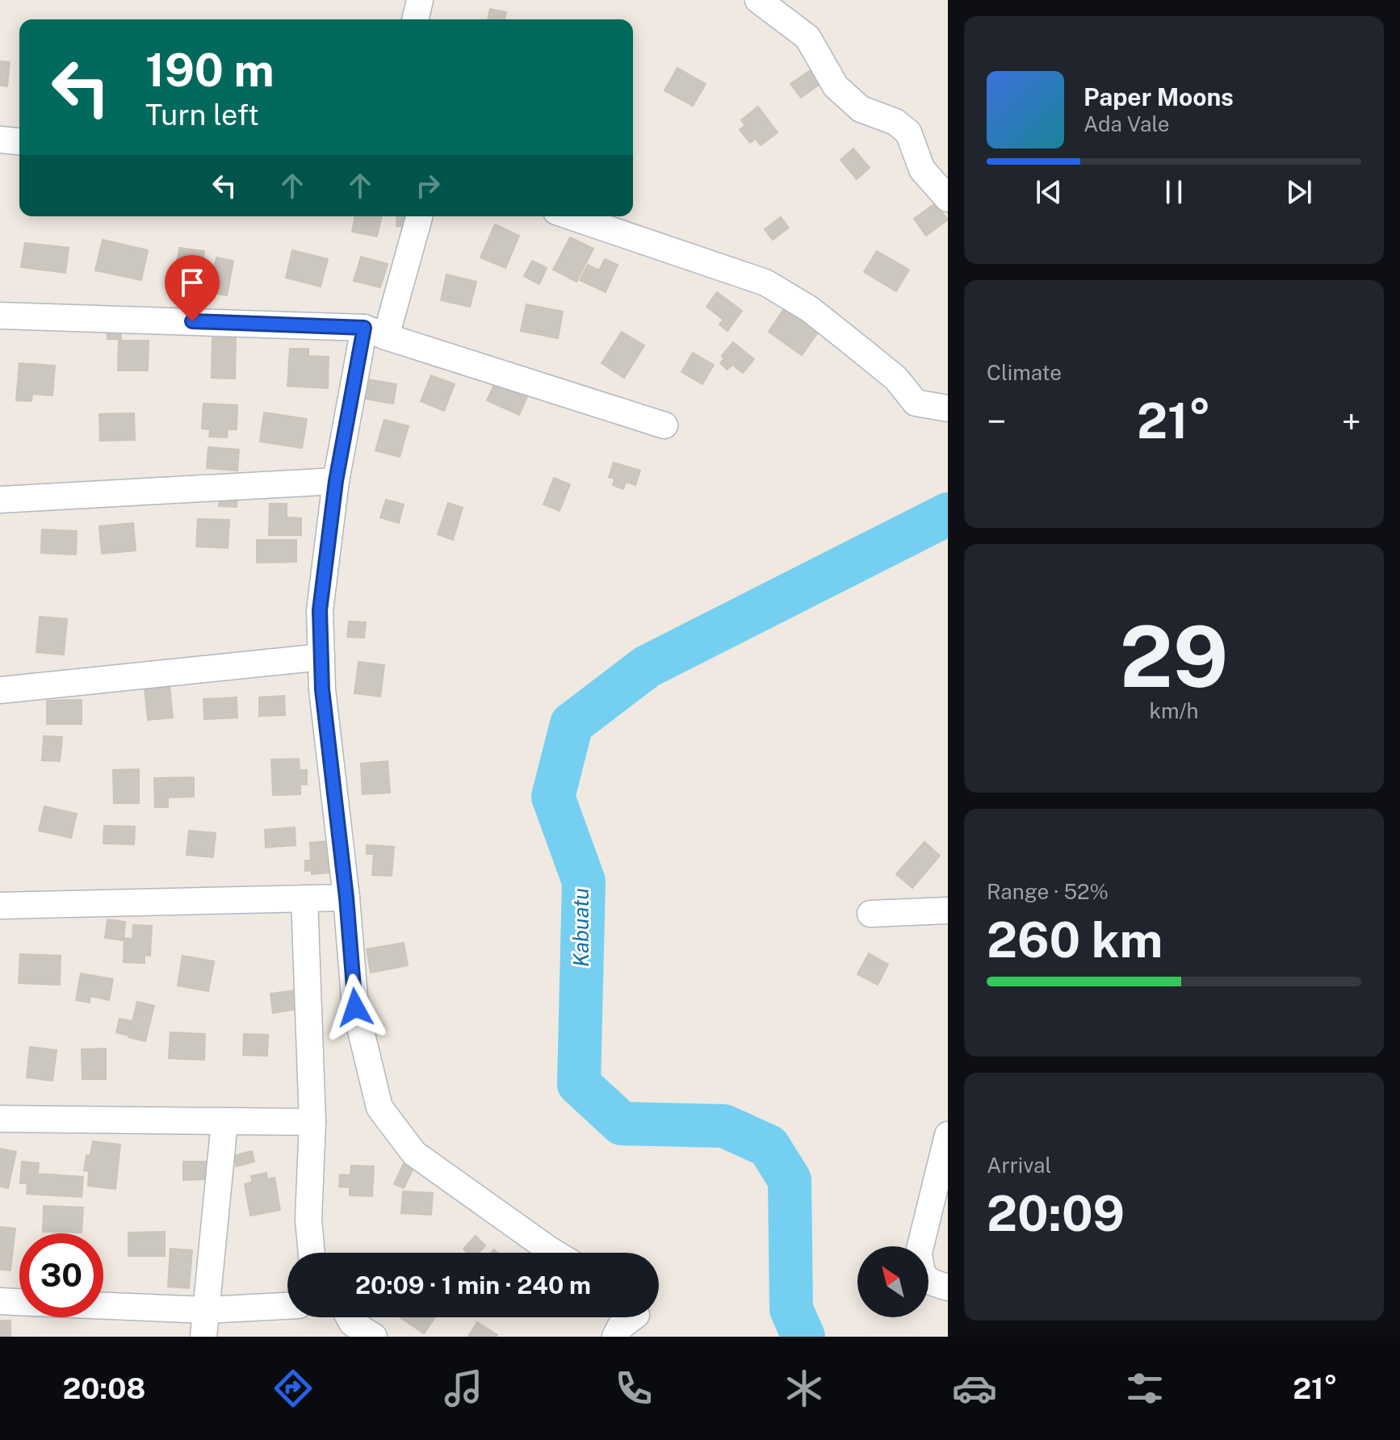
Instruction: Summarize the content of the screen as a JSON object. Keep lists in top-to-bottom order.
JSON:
{
  "water": ["Kabuatu"],
  "north": "top left",
  "page": {
    "turn": ["190 m", "Turn left"],
    "song": ["Paper Moons", "Ada Vale"],
    "tile": [
      "Climate",
      ["29", "km/h"],
      ["Range · 52%", "260 km"],
      ["Arrival", "20:09"]
    ],
    "heat": ["−", "21°", "+"],
    "limit": "30",
    "trip": "20:09 · 1 min · 240 m",
    "tabs": ["20:08", "21°"]
  }
}
